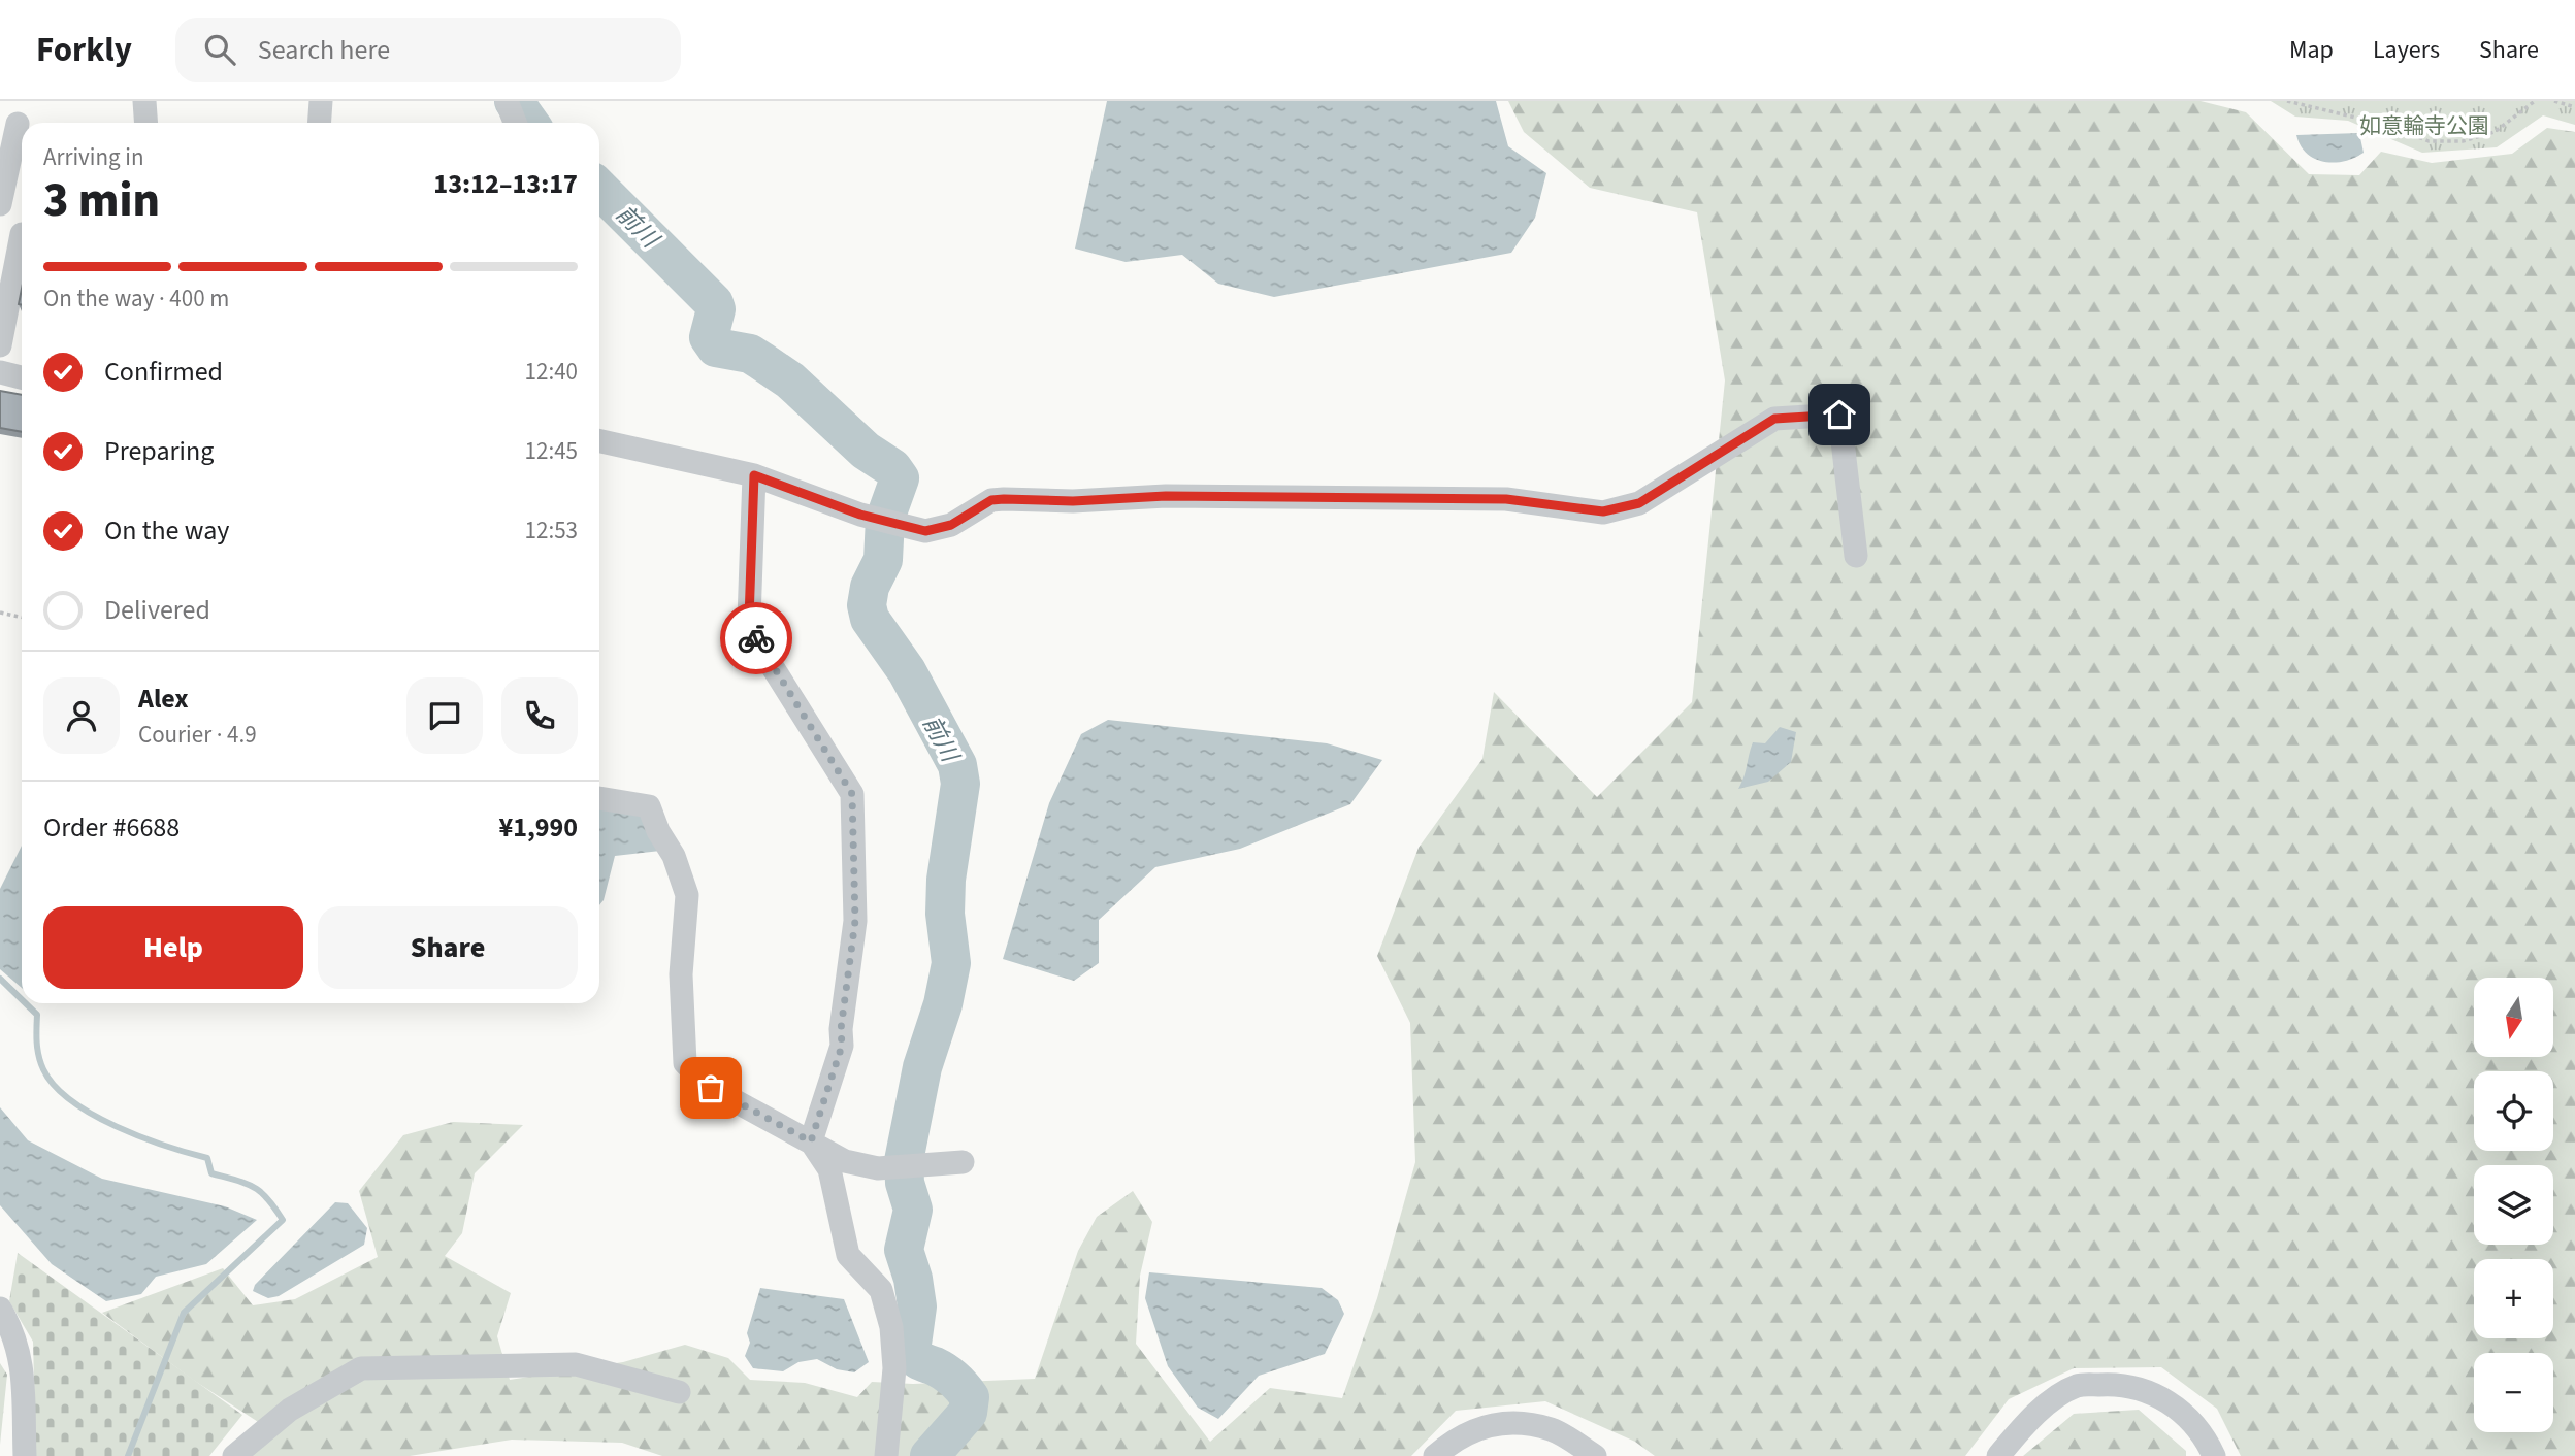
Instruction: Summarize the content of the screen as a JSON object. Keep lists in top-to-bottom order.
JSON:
{
  "water": ["前川"],
  "parks": ["如意輪寺公園"],
  "north": "bottom",
  "page": {
    "header": "Forkly",
    "search": "Search here",
    "nav": ["Map", "Layers", "Share"],
    "heading": ["3 min", "Arriving in", "13:12–13:17"],
    "panel": [
      "Alex",
      "Courier · 4.9",
      "Order #6688",
      "¥1,990"
    ],
    "bar": "On the way · 400 m",
    "list": [
      ["Confirmed", "12:40"],
      ["Preparing", "12:45"],
      ["On the way", "12:53"],
      "Delivered"
    ],
    "buttons": ["Help", "Share"],
    "map_buttons": ["+", "−"]
  }
}
